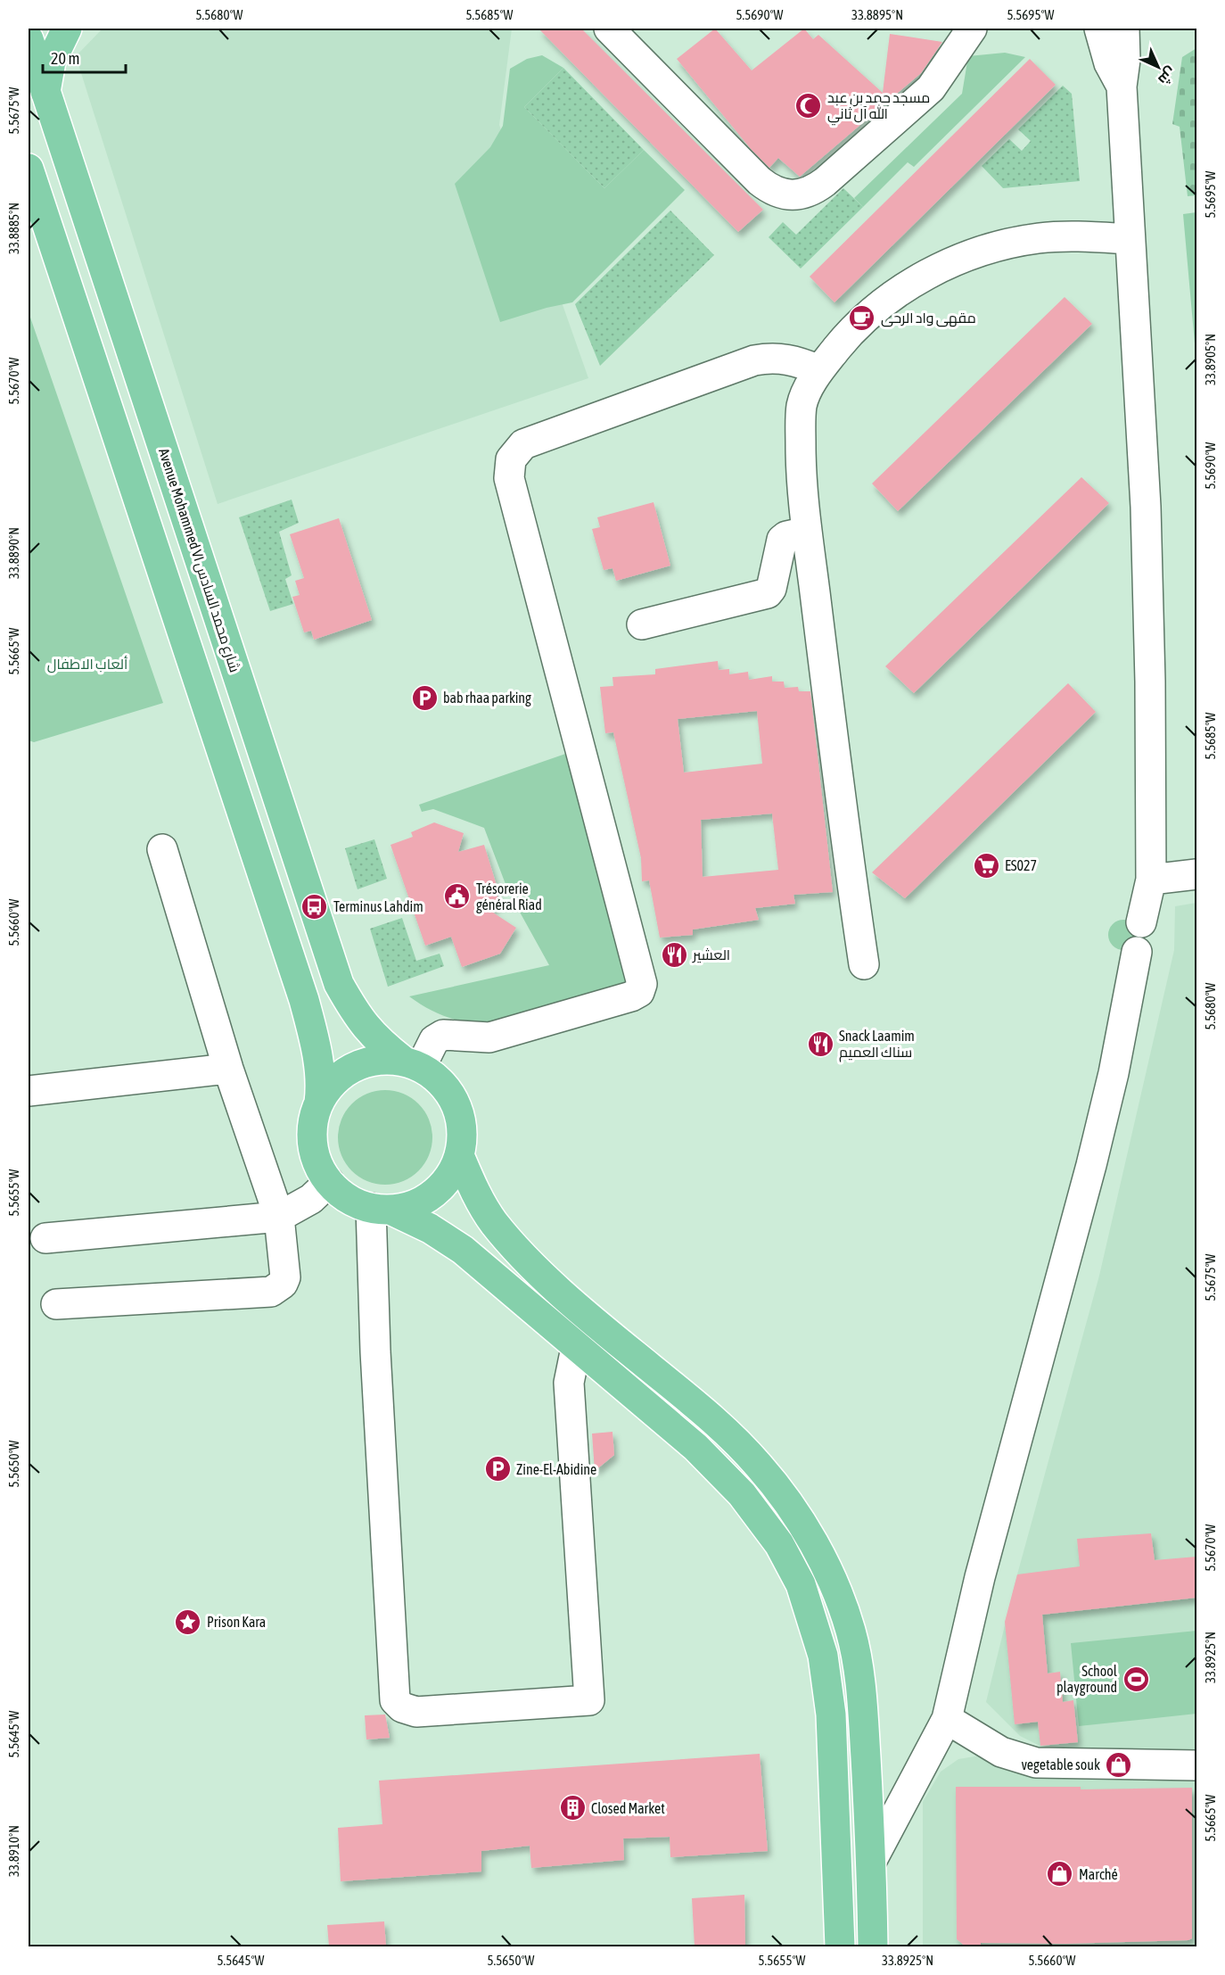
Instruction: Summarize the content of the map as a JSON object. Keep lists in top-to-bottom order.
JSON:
{
  "streets": {
    "main road": ["Avenue Mohammed VI شارع محمد السادس"]
  },
  "parks": ["ألعاب الاطفال"],
  "places": {
    "mosque": ["مسجد حمد بن عبد الله آل ثاني"],
    "cafe": ["مقهى واد الرحى"],
    "parking": ["bab rhaa parking", "Zine-El-Abidine"],
    "supermarket": ["ES027"],
    "public building": ["Trésorerie général Riad"],
    "bus stop": ["Terminus Lahdim"],
    "restaurant": ["العشير", "Snack Laamim سناك العميم"],
    "place": ["Prison Kara"],
    "sports": ["School playground"],
    "shop": ["vegetable souk", "Marché"],
    "building": ["Closed Market"]
  },
  "scale_bar": "20 m",
  "north": "bottom right",
  "coordinates": [
    "5.5680°W",
    "5.5685°W",
    "5.5690°W",
    "33.8895°N",
    "5.5695°W",
    "5.5675°W",
    "33.8885°N",
    "33.8905°N",
    "5.5670°W",
    "33.8890°N",
    "5.5665°W",
    "5.5660°W",
    "5.5655°W",
    "5.5650°W",
    "33.8925°N",
    "5.5645°W",
    "33.8910°N"
  ]
}
